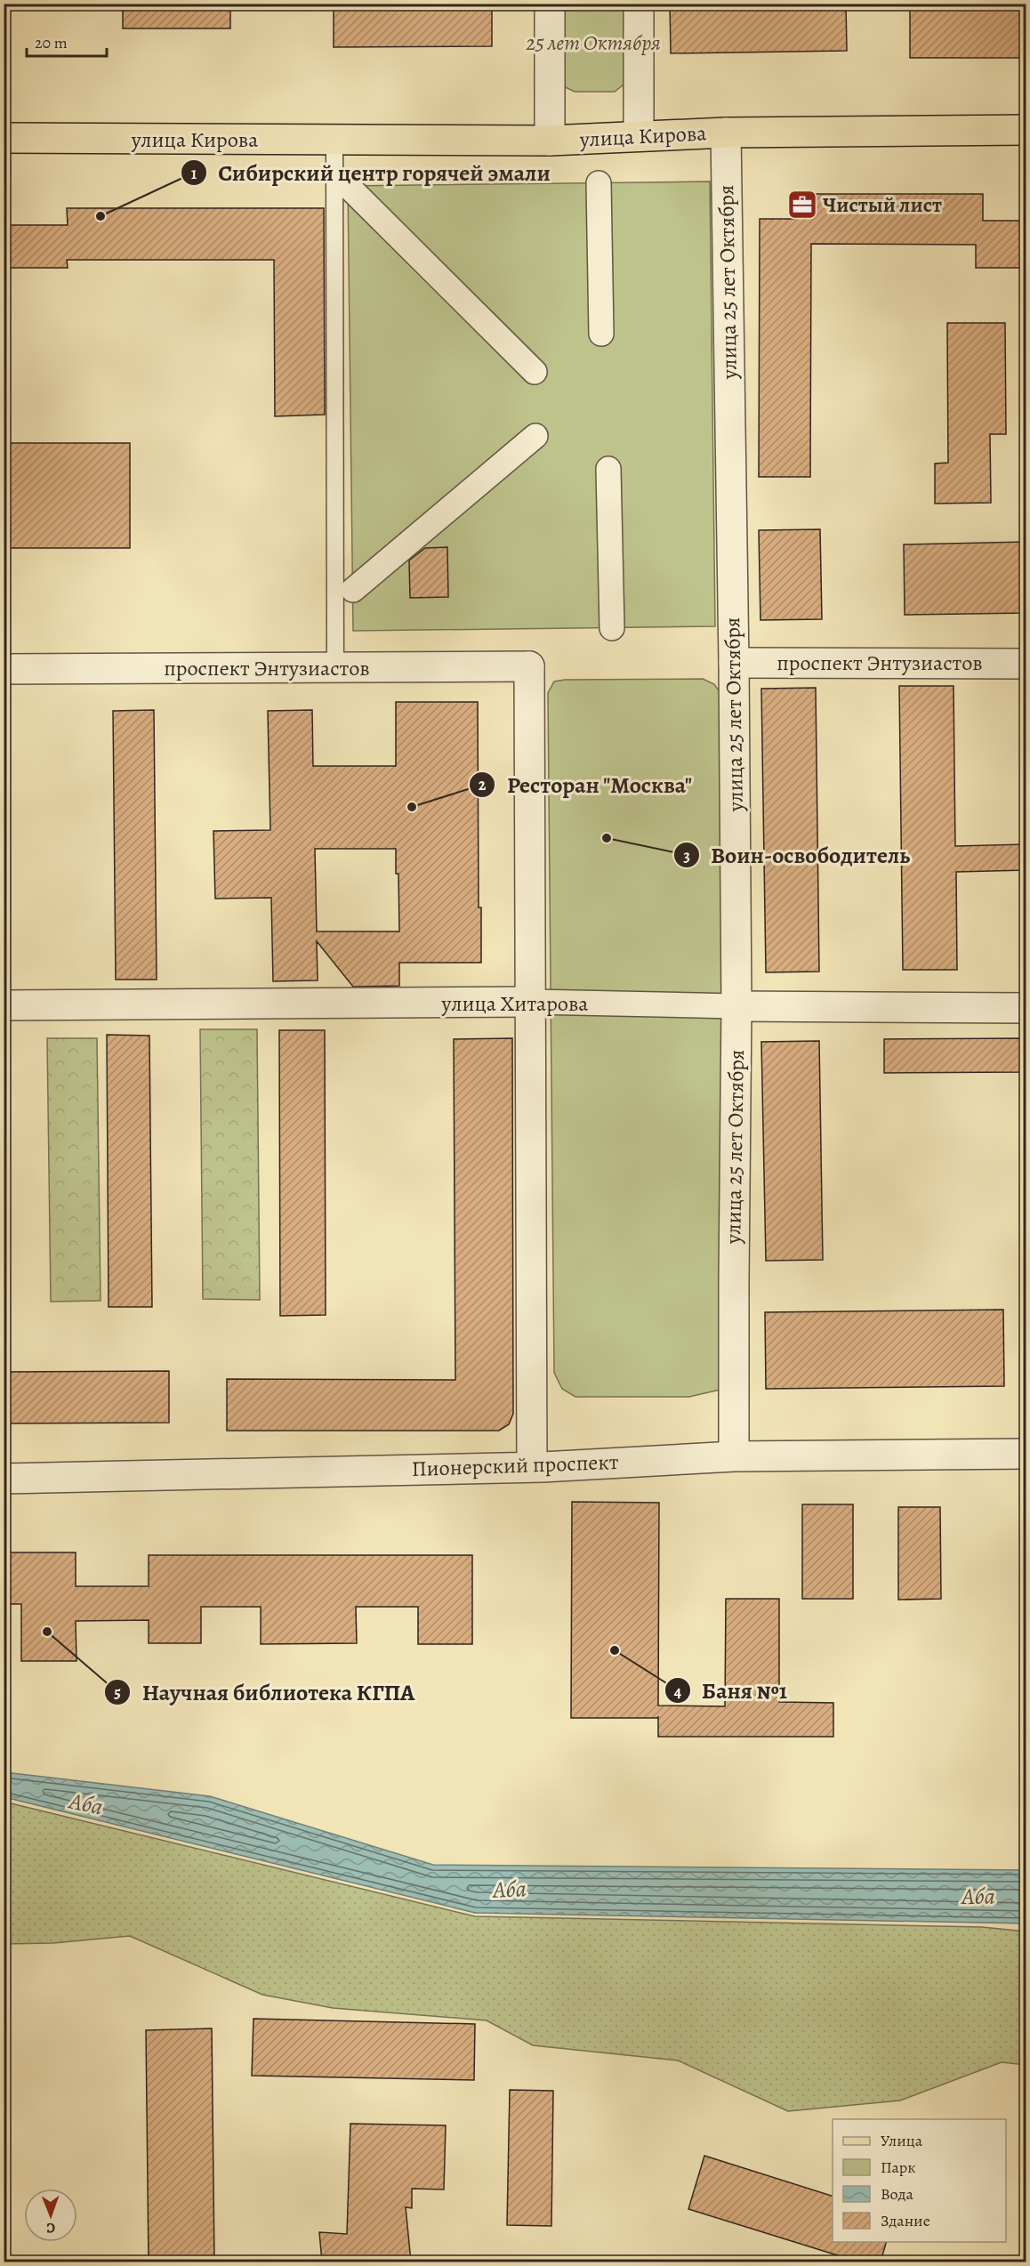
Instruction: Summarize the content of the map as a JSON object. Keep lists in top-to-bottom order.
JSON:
{
  "streets": {
    "main road": ["улица Кирова"],
    "street": [
      "улица 25 лет Октября",
      "проспект Энтузиастов",
      "улица Хитарова",
      "Пионерский проспект"
    ]
  },
  "crossings": [
    ["улица Кирова", "улица 25 лет Октября"],
    ["улица 25 лет Октября", "проспект Энтузиастов"],
    ["улица 25 лет Октября", "улица Хитарова"],
    ["улица 25 лет Октября", "Пионерский проспект"],
    ["проспект Энтузиастов", "улица Хитарова"]
  ],
  "water": ["Аба"],
  "parks": ["25 лет Октября"],
  "places": {
    "office": ["Чистый лист"],
    "other": [
      "Сибирский центр горячей эмали",
      "Ресторан \"Москва\"",
      "Воин-освободитель",
      "Научная библиотека КГПА",
      "Баня №1"
    ]
  },
  "legend": [
    "Улица",
    "Парк",
    "Вода",
    "Здание"
  ],
  "scale_bar": "20 m",
  "north": "bottom"
}
